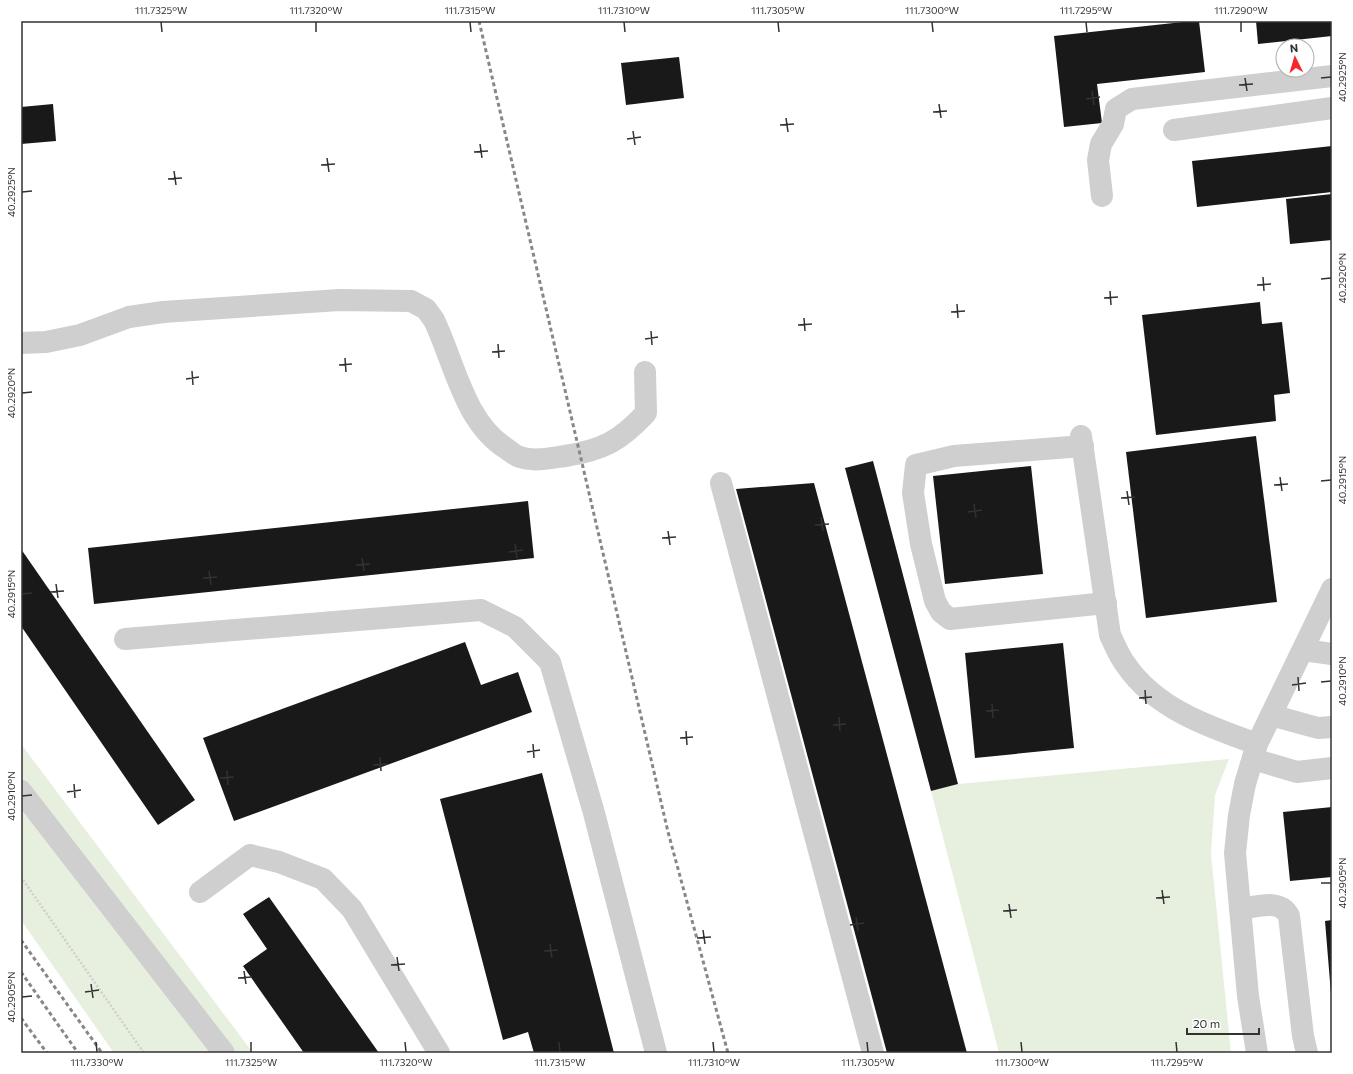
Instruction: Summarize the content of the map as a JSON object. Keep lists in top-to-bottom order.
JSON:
{
  "scale_bar": "20 m",
  "north": "top",
  "coordinates": [
    "111.7325°W",
    "111.7320°W",
    "111.7315°W",
    "111.7310°W",
    "111.7305°W",
    "111.7300°W",
    "111.7295°W",
    "111.7290°W",
    "40.2925°N",
    "40.2920°N",
    "40.2915°N",
    "40.2910°N",
    "40.2905°N",
    "111.7330°W"
  ]
}
